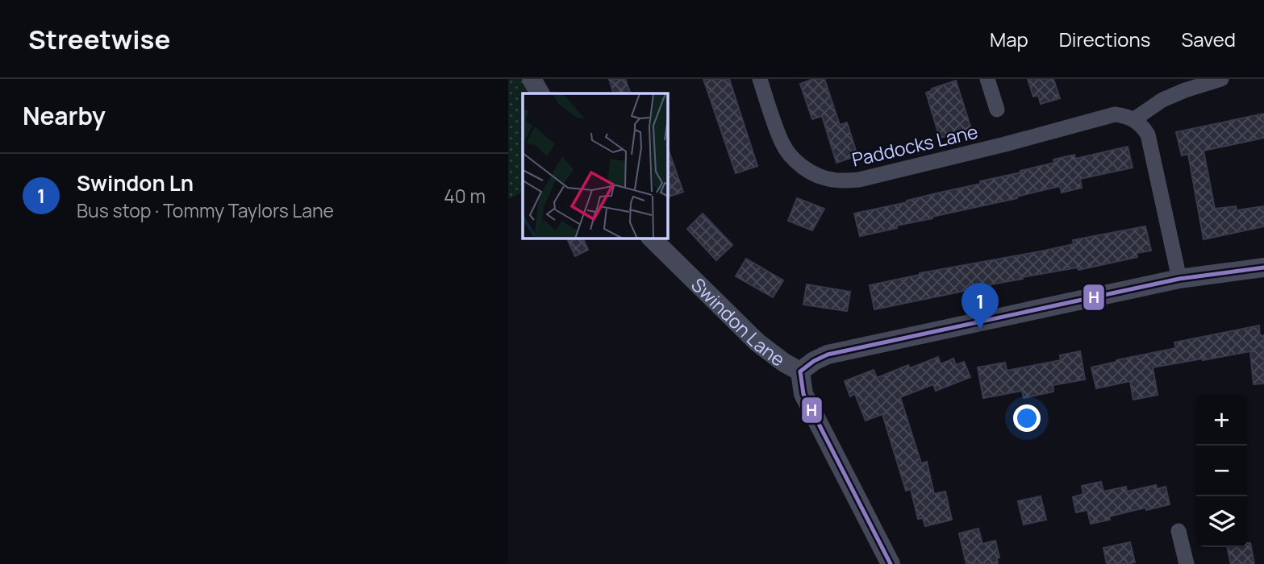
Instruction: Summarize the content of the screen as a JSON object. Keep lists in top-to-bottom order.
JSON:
{
  "streets": {
    "street": ["Paddocks Lane", "Swindon Lane"]
  },
  "lines": ["transit line H"],
  "page": {
    "header": "Streetwise",
    "nav": ["Map", "Directions", "Saved"],
    "heading": "Nearby",
    "list": [
      {
        "mark": "1",
        "name": "Swindon Ln",
        "note": "Bus stop · Tommy Taylors Lane",
        "value": "40 m"
      }
    ],
    "pins": "1",
    "map_buttons": ["+", "−"]
  }
}
